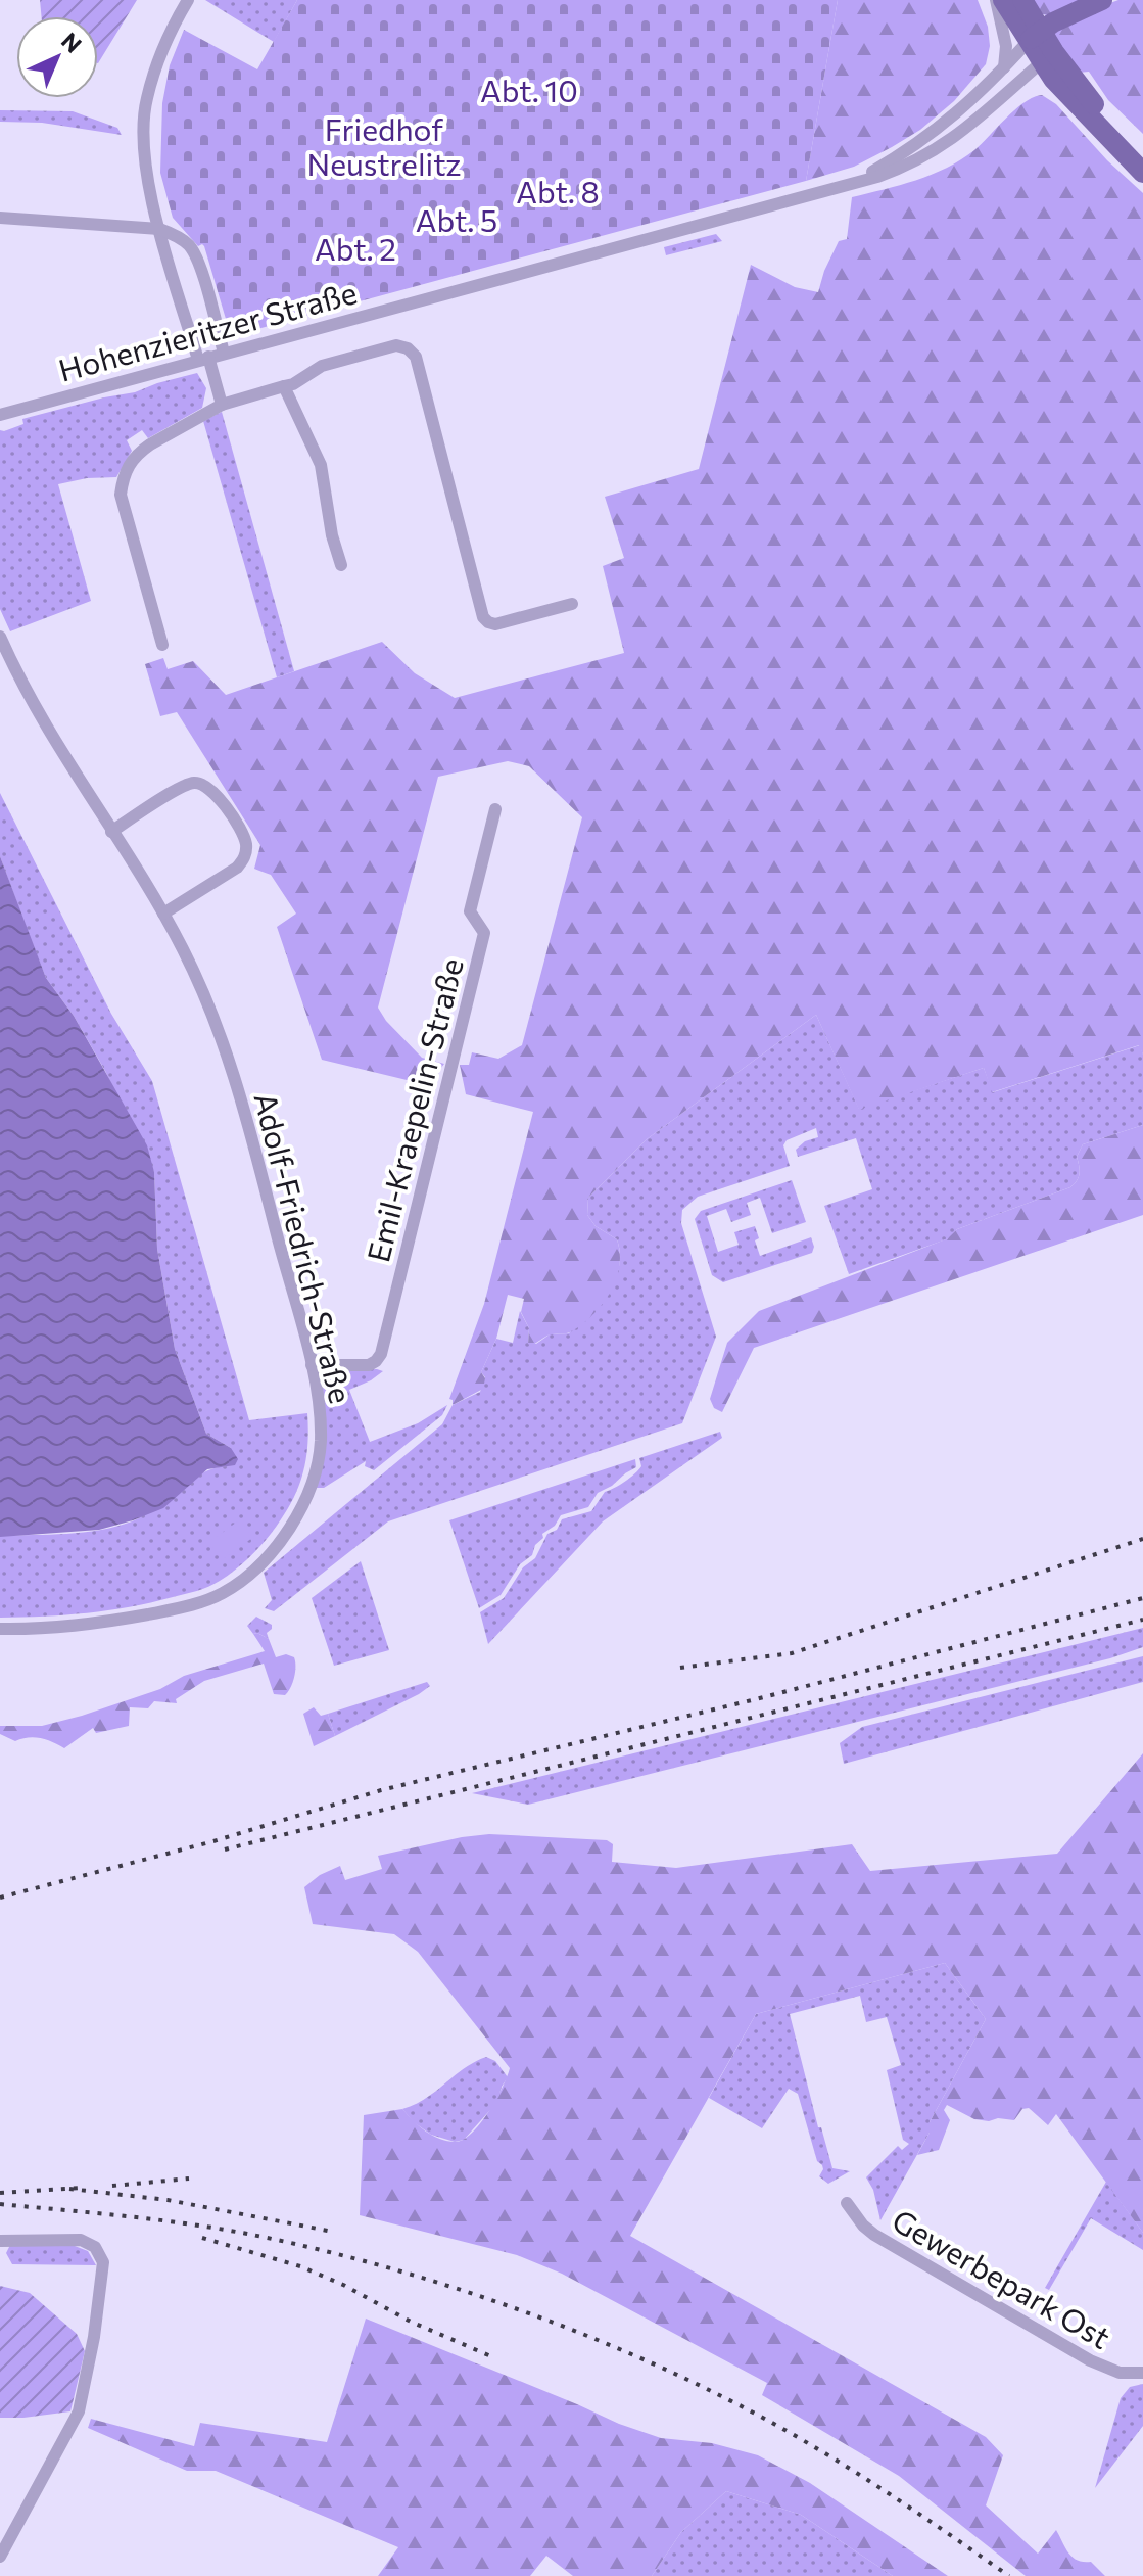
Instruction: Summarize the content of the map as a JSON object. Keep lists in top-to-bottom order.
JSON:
{
  "streets": {
    "street": [
      "Hohenzieritzer Straße",
      "Emil-Kraepelin-Straße",
      "Adolf-Friedrich-Straße",
      "Gewerbepark Ost"
    ]
  },
  "crossings": [
    ["Emil-Kraepelin-Straße", "Adolf-Friedrich-Straße"]
  ],
  "parks": [
    "Abt. 10",
    "Friedhof Neustrelitz",
    "Abt. 8",
    "Abt. 5",
    "Abt. 2"
  ],
  "north": "top right"
}
